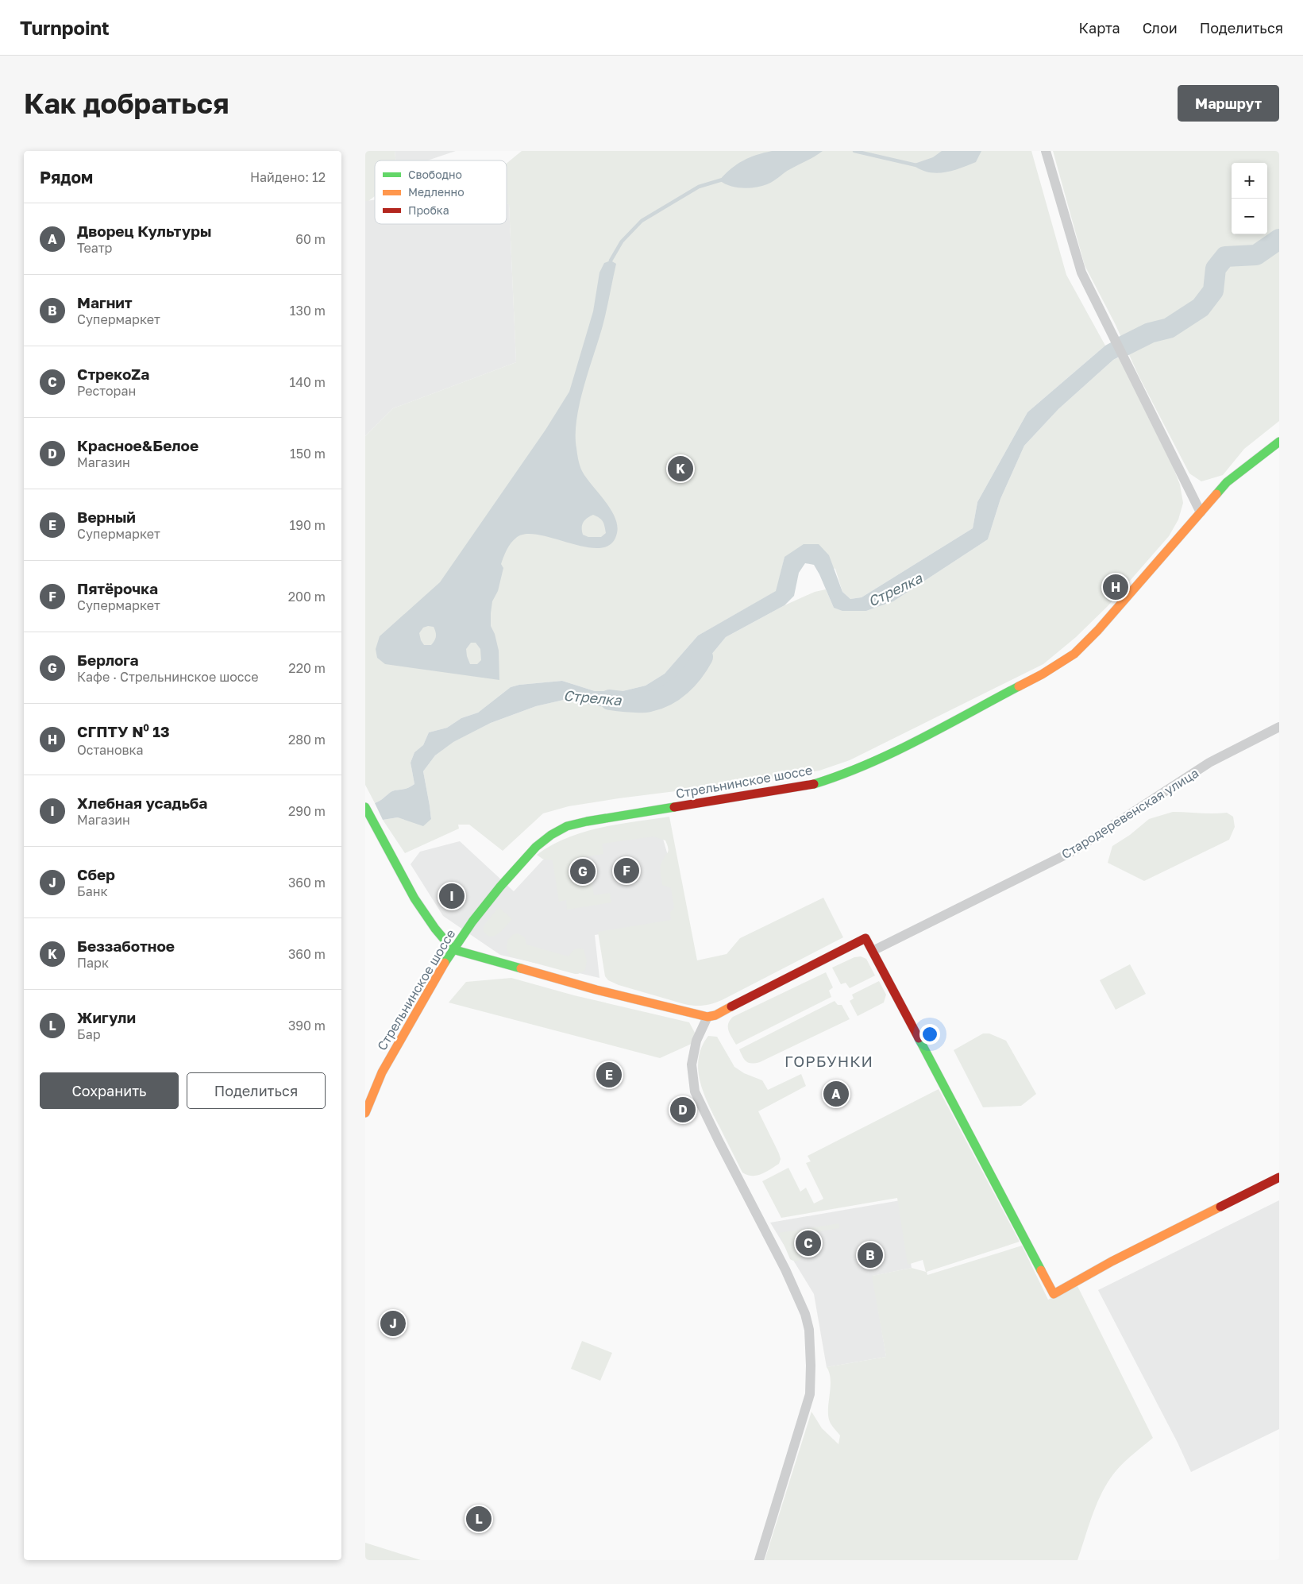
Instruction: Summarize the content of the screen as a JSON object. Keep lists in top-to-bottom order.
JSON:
{
  "streets": {
    "street": ["Стрельнинское шоссе", "Стародеревенская улица"]
  },
  "districts": ["ГОРБУНКИ"],
  "water": ["Стрелка"],
  "legend": ["Свободно", "Медленно", "Пробка"],
  "page": {
    "header": "Turnpoint",
    "nav": ["Карта", "Слои", "Поделиться"],
    "buttons": [
      "Маршрут",
      ["Сохранить", "Поделиться"]
    ],
    "title": "Как добраться",
    "heading": ["Рядом", "Найдено: 12"],
    "map_buttons": ["+", "−"],
    "list": [
      {
        "mark": "A",
        "name": "Дворец Культуры",
        "note": "Театр",
        "value": "60 m"
      },
      {
        "mark": "B",
        "name": "Магнит",
        "note": "Супермаркет",
        "value": "130 m"
      },
      {
        "mark": "C",
        "name": "СтрекоZа",
        "note": "Ресторан",
        "value": "140 m"
      },
      {
        "mark": "D",
        "name": "Красное&Белое",
        "note": "Магазин",
        "value": "150 m"
      },
      {
        "mark": "E",
        "name": "Верный",
        "note": "Супермаркет",
        "value": "190 m"
      },
      {
        "mark": "F",
        "name": "Пятёрочка",
        "note": "Супермаркет",
        "value": "200 m"
      },
      {
        "mark": "G",
        "name": "Берлога",
        "note": "Кафе · Стрельнинское шоссе",
        "value": "220 m"
      },
      {
        "mark": "H",
        "name": "СГПТУ N⁰ 13",
        "note": "Остановка",
        "value": "280 m"
      },
      {
        "mark": "I",
        "name": "Хлебная усадьба",
        "note": "Магазин",
        "value": "290 m"
      },
      {
        "mark": "J",
        "name": "Сбер",
        "note": "Банк",
        "value": "360 m"
      },
      {
        "mark": "K",
        "name": "Беззаботное",
        "note": "Парк",
        "value": "360 m"
      },
      {
        "mark": "L",
        "name": "Жигули",
        "note": "Бар",
        "value": "390 m"
      }
    ],
    "pins": [
      "K",
      "H",
      "F",
      "G",
      "I",
      "E",
      "A",
      "D",
      "C",
      "B",
      "J",
      "L"
    ]
  }
}
